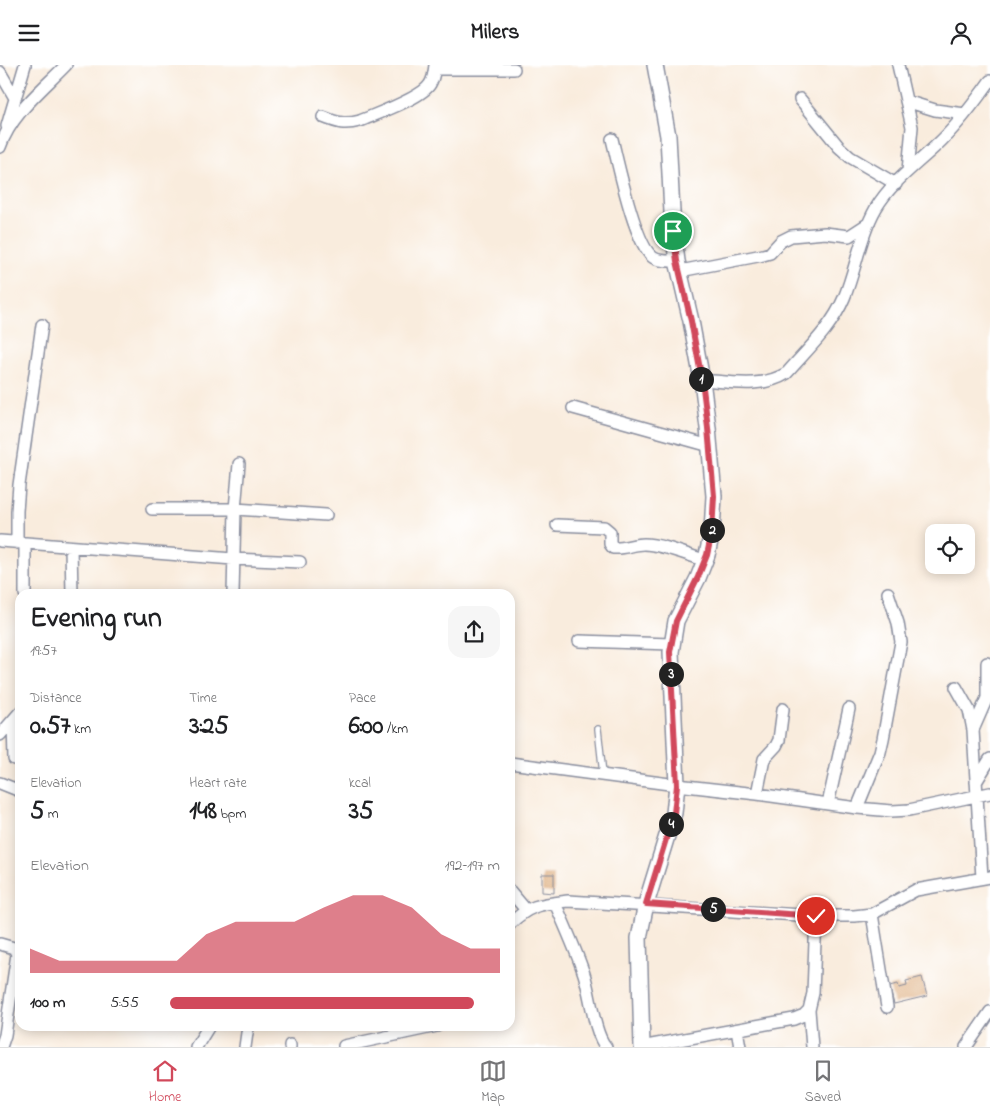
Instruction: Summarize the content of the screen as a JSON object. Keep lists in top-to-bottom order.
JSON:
{
  "page": {
    "header": "Milers",
    "pins": [
      "1",
      "2",
      "3",
      "4",
      "5"
    ],
    "heading": ["Evening run", "19:57"],
    "stats": [
      ["Distance", "0.57 km"],
      ["Time", "3:25"],
      ["Pace", "6:00 /km"],
      ["Elevation", "5 m"],
      ["Heart rate", "148 bpm"],
      ["kcal", "35"]
    ],
    "chart": ["Elevation", "192–197 m"],
    "list": [
      {
        "name": "100 m",
        "note": "5:55"
      }
    ],
    "tabs": ["Home", "Map", "Saved"]
  }
}
